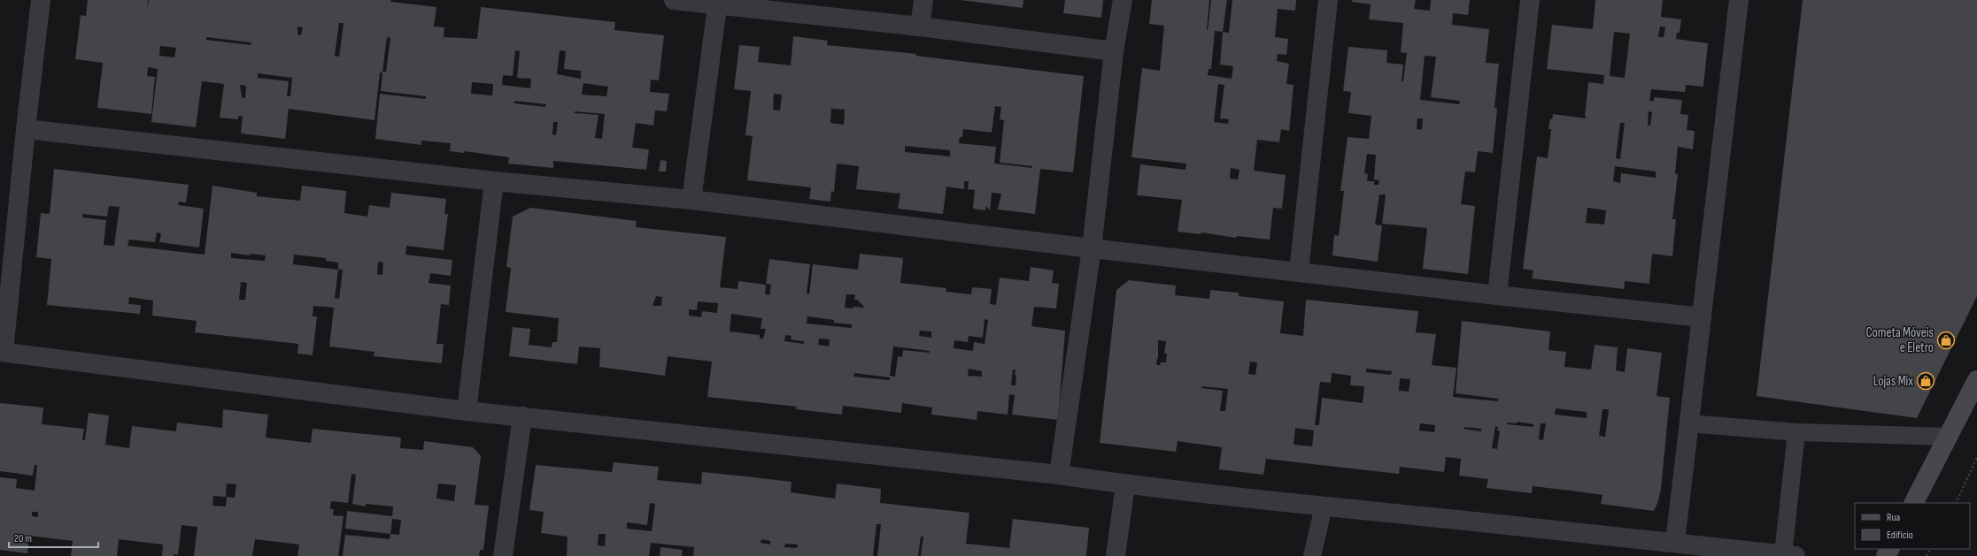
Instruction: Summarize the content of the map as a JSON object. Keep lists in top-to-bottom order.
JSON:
{
  "places": {
    "shop": ["Cometa Móveis e Eletro", "Lojas Mix"]
  },
  "legend": ["Rua", "Edifício"],
  "scale_bar": "20 m"
}
